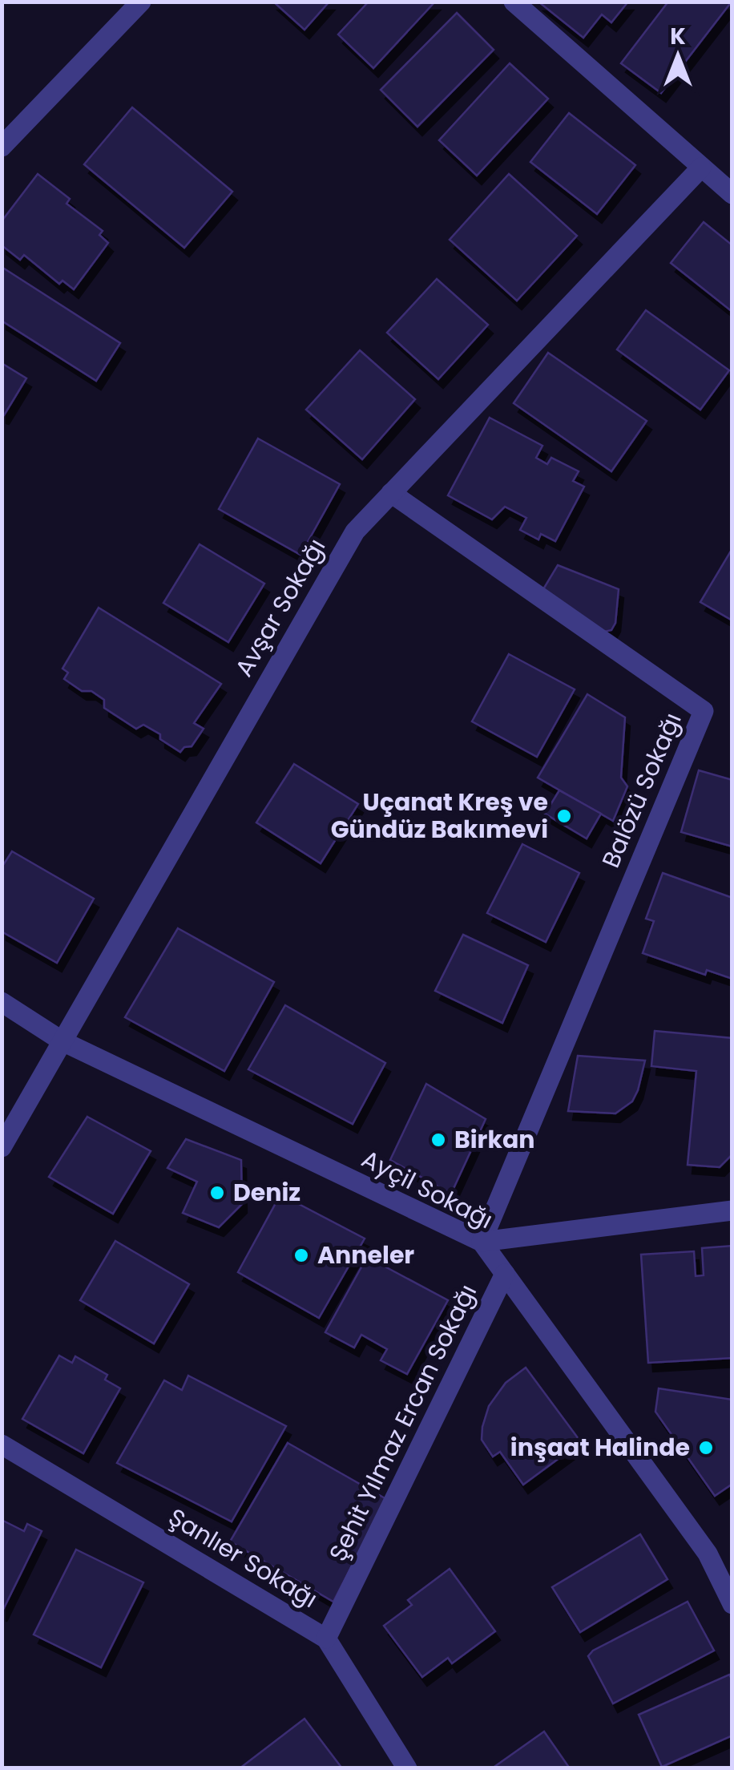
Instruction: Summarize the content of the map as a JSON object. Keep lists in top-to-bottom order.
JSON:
{
  "streets": {
    "street": [
      "Avşar Sokağı",
      "Balözü Sokağı",
      "Ayçil Sokağı",
      "Şehit Yılmaz Ercan Sokağı",
      "Şanlıer Sokağı"
    ]
  },
  "crossings": [
    ["Avşar Sokağı", "Balözü Sokağı"],
    ["Avşar Sokağı", "Ayçil Sokağı"],
    ["Balözü Sokağı", "Ayçil Sokağı"],
    ["Ayçil Sokağı", "Şehit Yılmaz Ercan Sokağı"],
    ["Şehit Yılmaz Ercan Sokağı", "Şanlıer Sokağı"]
  ],
  "places": [
    "Uçanat Kreş ve Gündüz Bakımevi",
    "Birkan",
    "Deniz",
    "Anneler",
    "inşaat Halinde"
  ],
  "north": "top"
}
